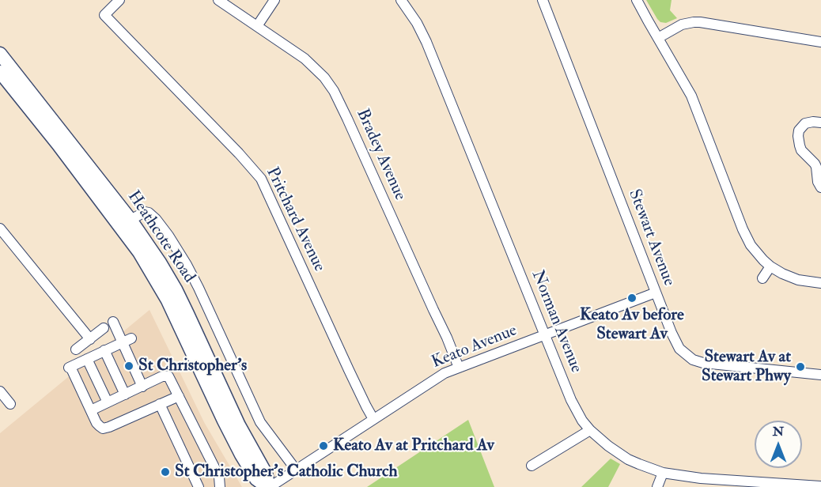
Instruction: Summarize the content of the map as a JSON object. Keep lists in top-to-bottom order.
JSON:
{
  "streets": {
    "main road": ["Heathcote Road"],
    "street": [
      "Bradey Avenue",
      "Pritchard Avenue",
      "Stewart Avenue",
      "Norman Avenue",
      "Keato Avenue"
    ]
  },
  "crossings": [
    ["Bradey Avenue", "Keato Avenue"],
    ["Pritchard Avenue", "Keato Avenue"],
    ["Heathcote Road", "Keato Avenue"],
    ["Stewart Avenue", "Keato Avenue"],
    ["Norman Avenue", "Keato Avenue"]
  ],
  "places": [
    "Keato Av before Stewart Av",
    "St Christopher's",
    "Stewart Av at Stewart Phwy",
    "Keato Av at Pritchard Av",
    "St Christopher's Catholic Church"
  ],
  "north": "top"
}
